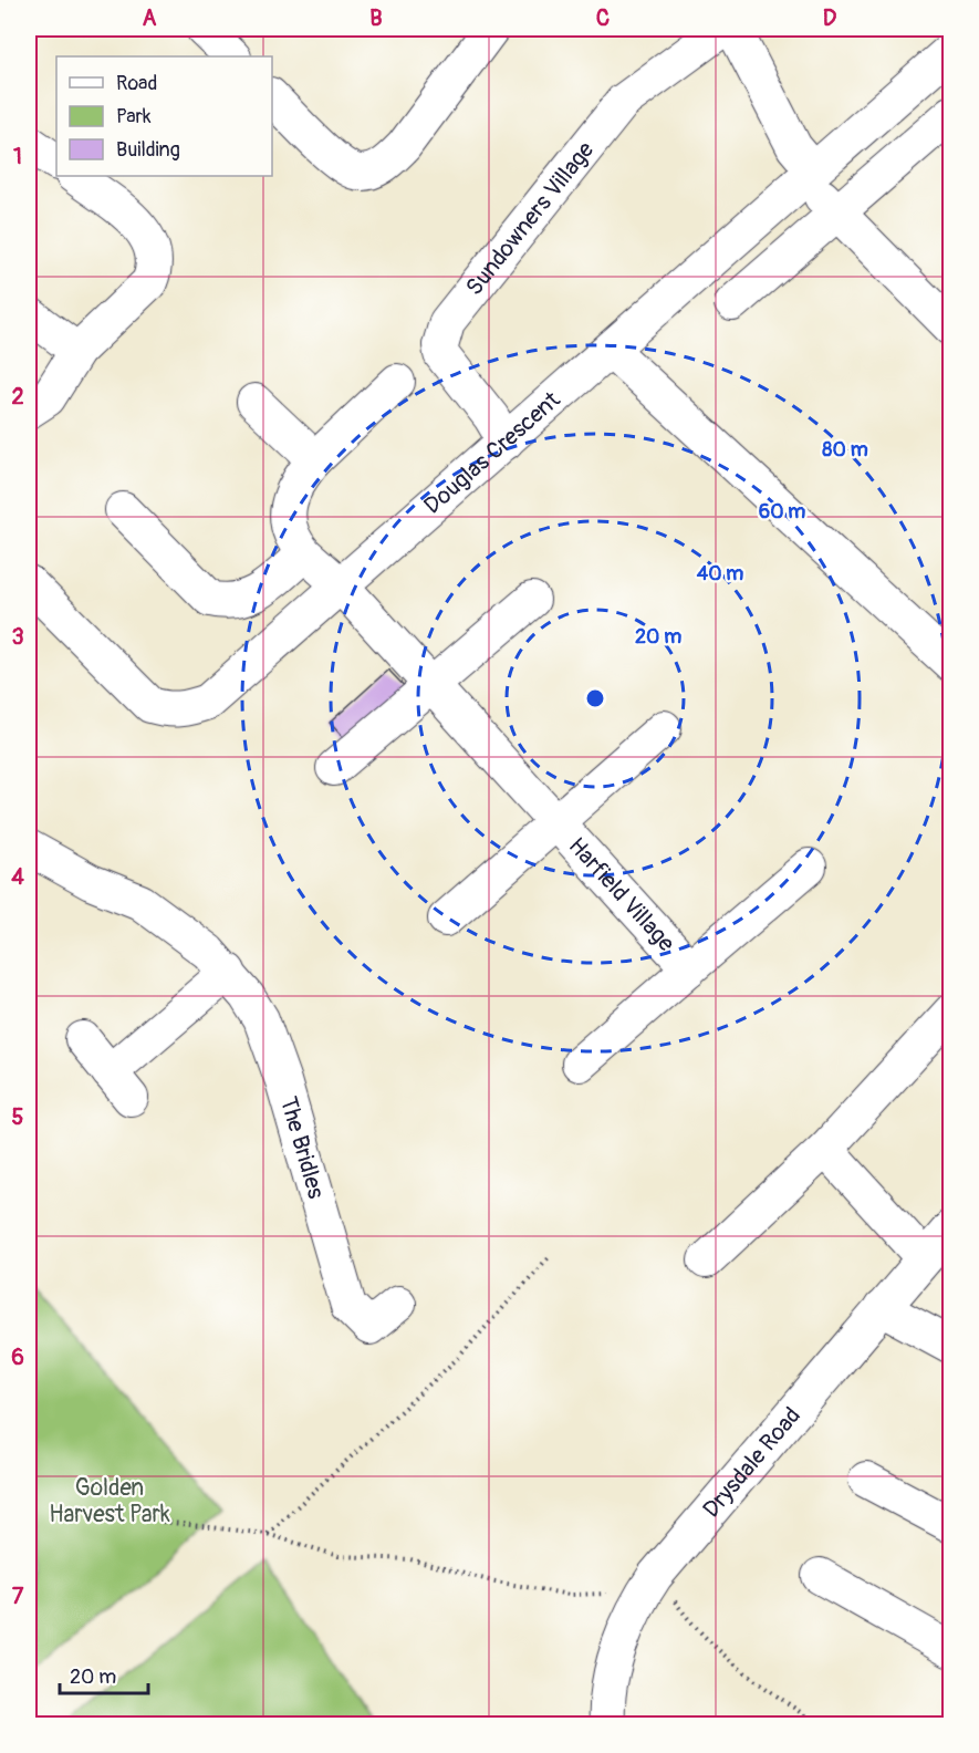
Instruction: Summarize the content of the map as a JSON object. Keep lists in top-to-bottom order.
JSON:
{
  "streets": {
    "street": [
      "Sundowners Village",
      "Douglas Crescent",
      "Harfield Village",
      "The Bridles",
      "Drysdale Road"
    ]
  },
  "crossings": [
    ["Sundowners Village", "Douglas Crescent"],
    ["Douglas Crescent", "Harfield Village"]
  ],
  "parks": ["Golden Harvest Park"],
  "legend": ["Road", "Park", "Building"],
  "scale_bar": "20 m",
  "grid": {
    "columns": [
      "A",
      "B",
      "C",
      "D"
    ],
    "rows": [
      "1",
      "2",
      "3",
      "4",
      "5",
      "6",
      "7"
    ]
  },
  "rings": [
    "80 m",
    "60 m",
    "40 m",
    "20 m"
  ]
}
